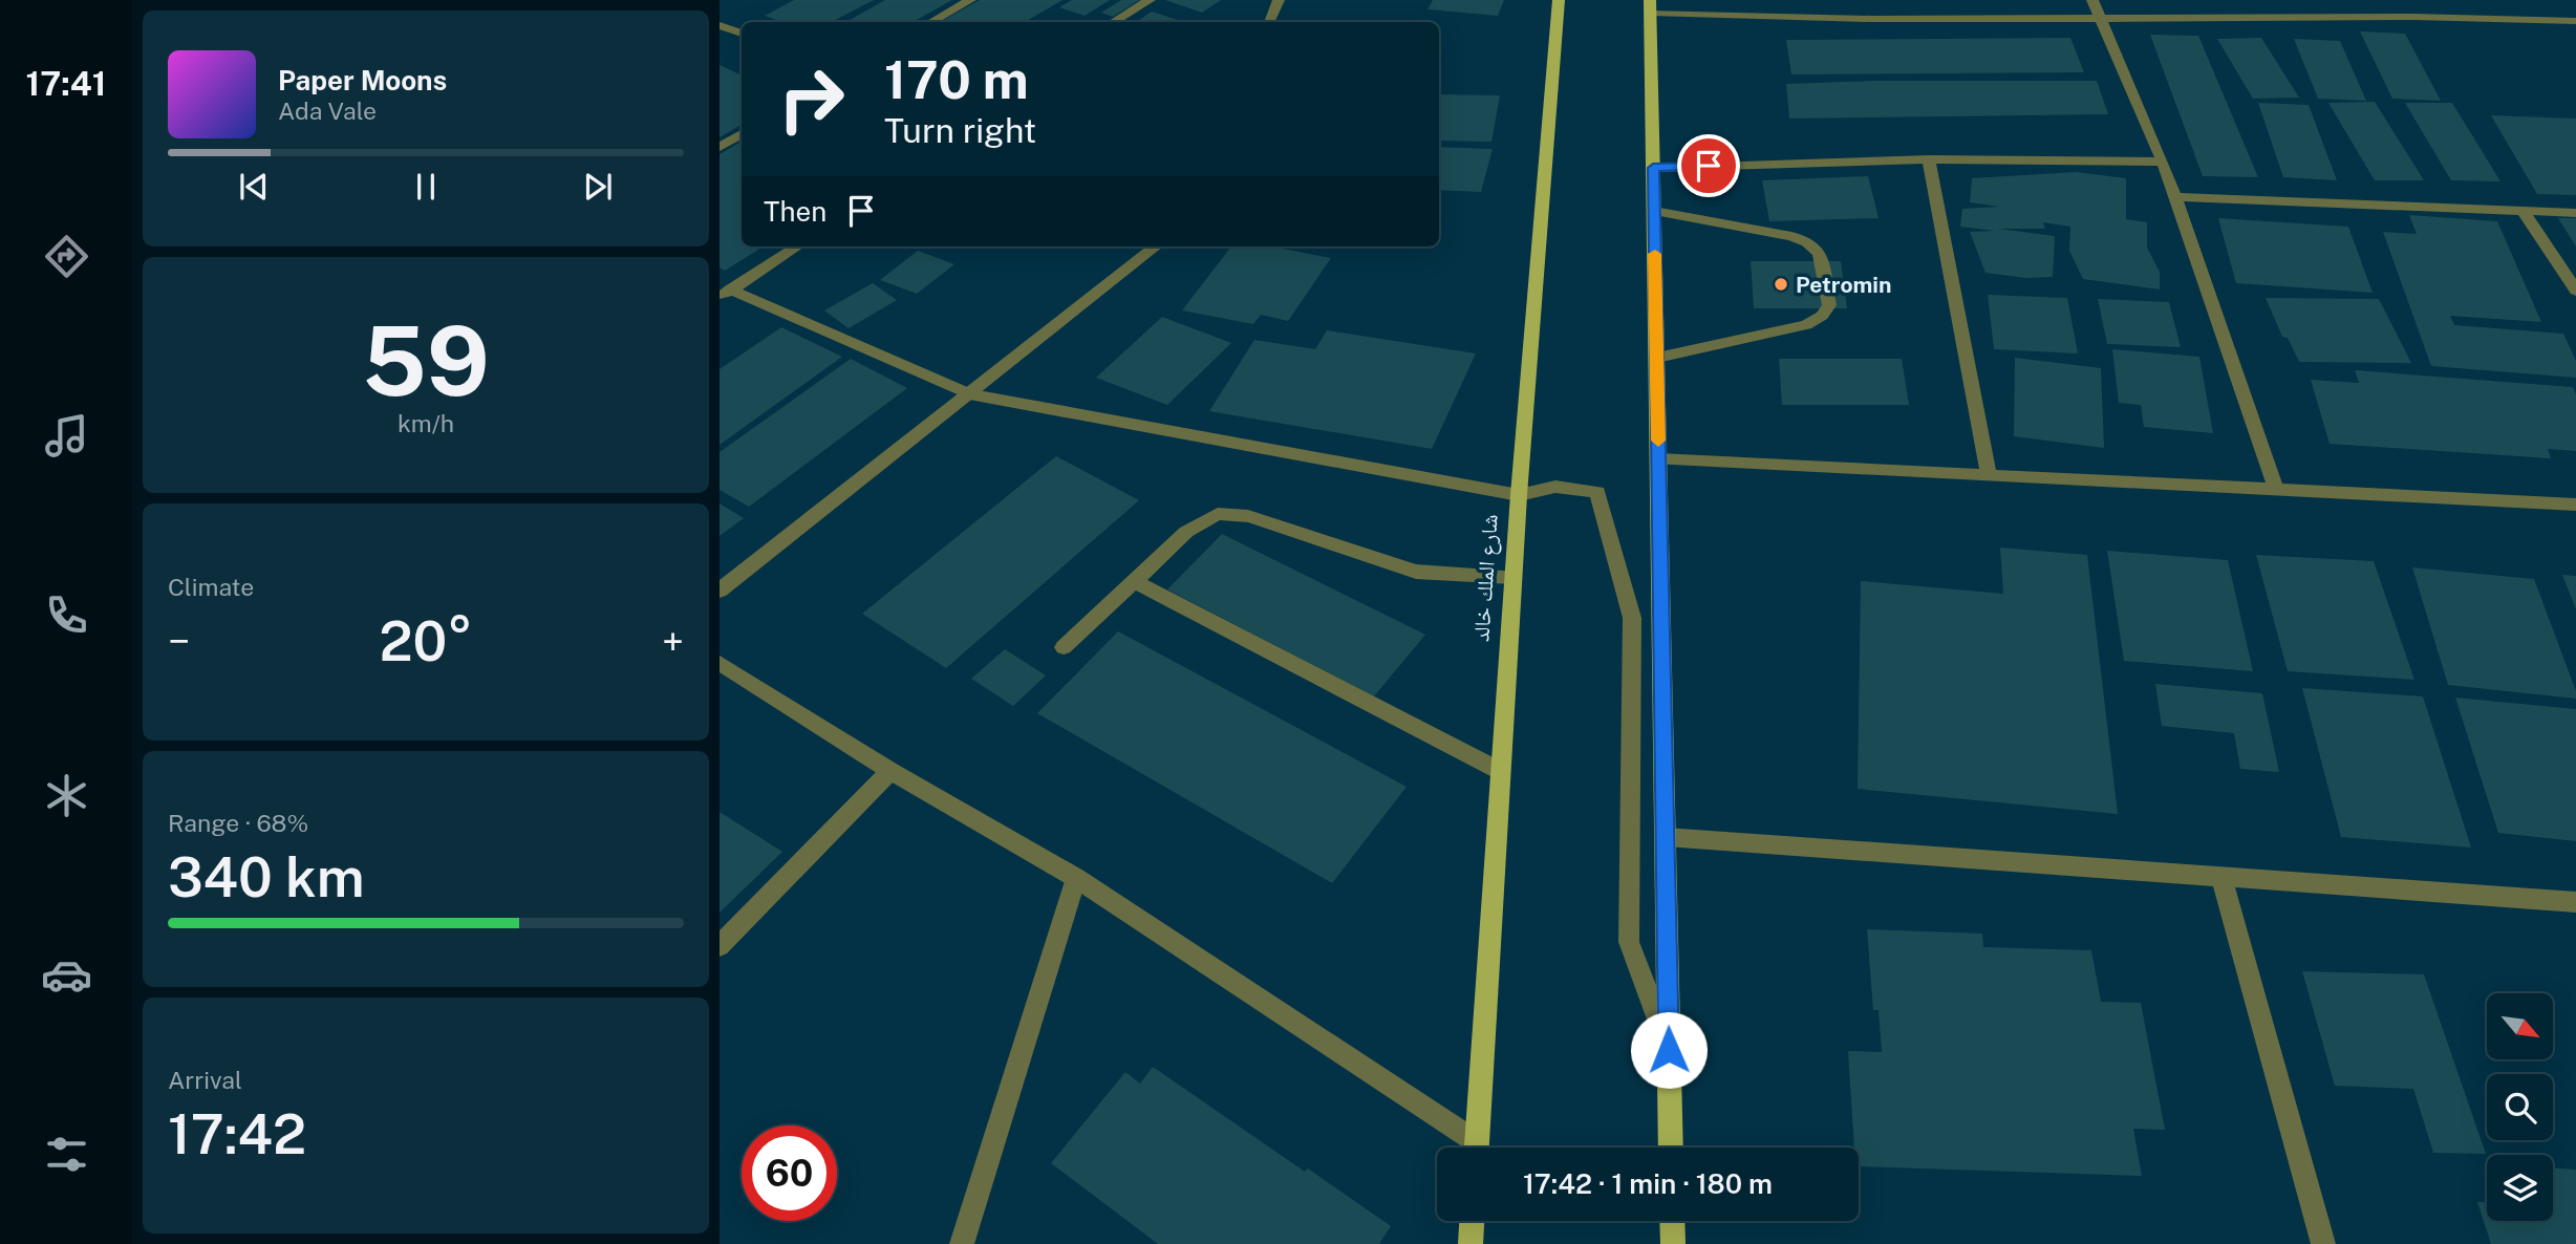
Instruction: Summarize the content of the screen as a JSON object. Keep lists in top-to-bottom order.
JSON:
{
  "streets": {
    "main road": ["شارع الملك خالد"]
  },
  "places": ["Petromin"],
  "north": "bottom right",
  "page": {
    "tabs": "17:41",
    "turn": ["170 m", "Turn right"],
    "song": ["Paper Moons", "Ada Vale"],
    "then": "Then",
    "tile": [
      ["59", "km/h"],
      "Climate",
      ["Range · 68%", "340 km"],
      ["Arrival", "17:42"]
    ],
    "heat": ["−", "20°", "+"],
    "limit": "60",
    "trip": "17:42 · 1 min · 180 m"
  }
}
